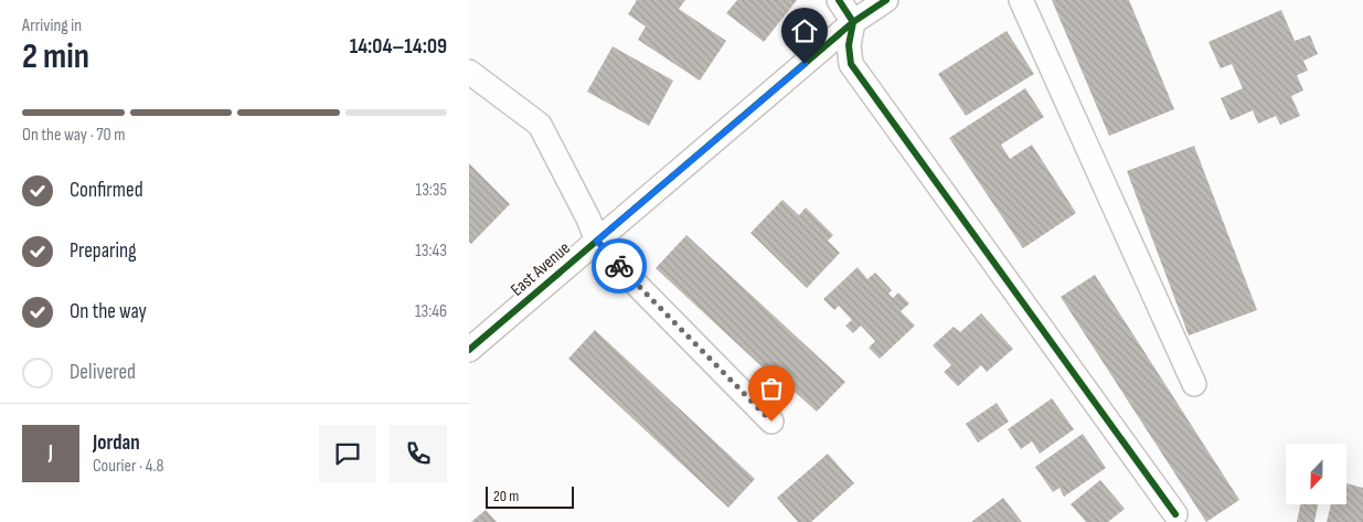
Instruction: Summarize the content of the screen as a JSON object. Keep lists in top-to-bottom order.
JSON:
{
  "streets": {
    "street": ["East Avenue"]
  },
  "scale_bar": "20 m",
  "north": "bottom",
  "page": {
    "heading": ["2 min", "Arriving in", "14:04–14:09"],
    "panel": ["Jordan", "Courier · 4.8"],
    "bar": "On the way · 70 m",
    "list": [
      ["Confirmed", "13:35"],
      ["Preparing", "13:43"],
      ["On the way", "13:46"],
      "Delivered"
    ],
    "round": "J",
    "scale": "20 m"
  }
}
